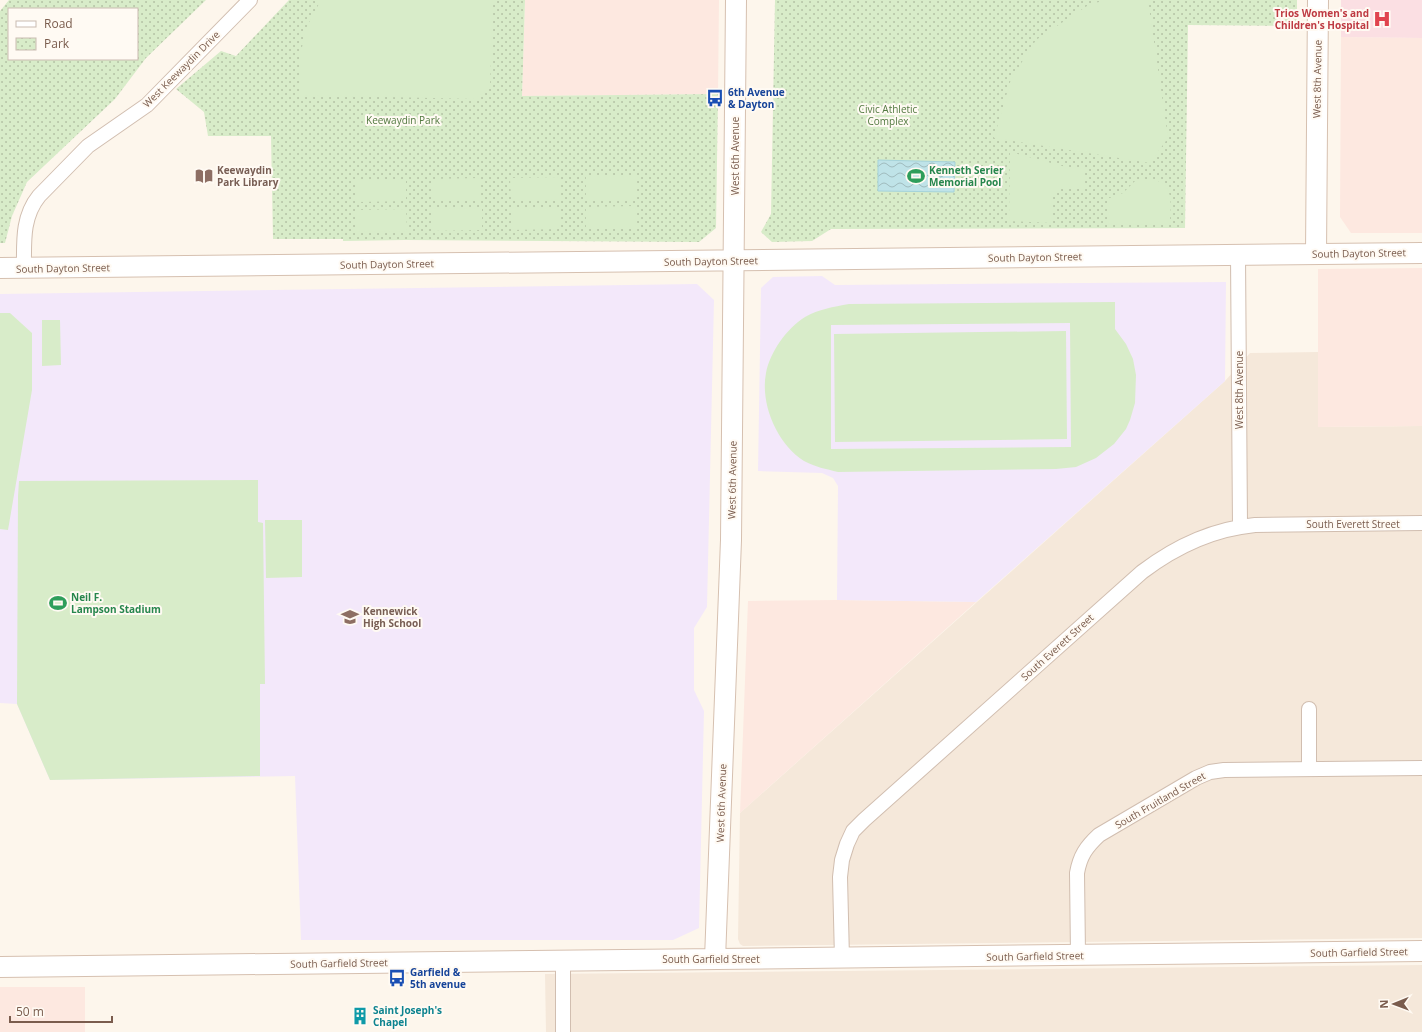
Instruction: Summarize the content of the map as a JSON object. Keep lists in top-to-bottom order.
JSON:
{
  "streets": {
    "street": [
      "West Keewaydin Drive",
      "West 8th Avenue",
      "West 6th Avenue",
      "South Dayton Street",
      "South Everett Street",
      "South Fruitland Street",
      "South Garfield Street"
    ]
  },
  "crossings": [
    ["West Keewaydin Drive", "South Dayton Street"],
    ["West 8th Avenue", "South Dayton Street"],
    ["West 8th Avenue", "South Everett Street"],
    ["West 6th Avenue", "South Dayton Street"],
    ["West 6th Avenue", "South Garfield Street"],
    ["South Everett Street", "South Garfield Street"],
    ["South Fruitland Street", "South Garfield Street"]
  ],
  "parks": ["Civic Athletic Complex", "Keewaydin Park"],
  "places": {
    "hospital": ["Trios Women's and Children's Hospital"],
    "bus stop": ["6th Avenue & Dayton", "Garfield & 5th avenue"],
    "library": ["Keewaydin Park Library"],
    "sports": ["Kenneth Serier Memorial Pool", "Neil F. Lampson Stadium"],
    "school or university": ["Kennewick High School"],
    "building": ["Saint Joseph's Chapel"]
  },
  "legend": ["Road", "Park"],
  "scale_bar": "50 m",
  "north": "left"
}
